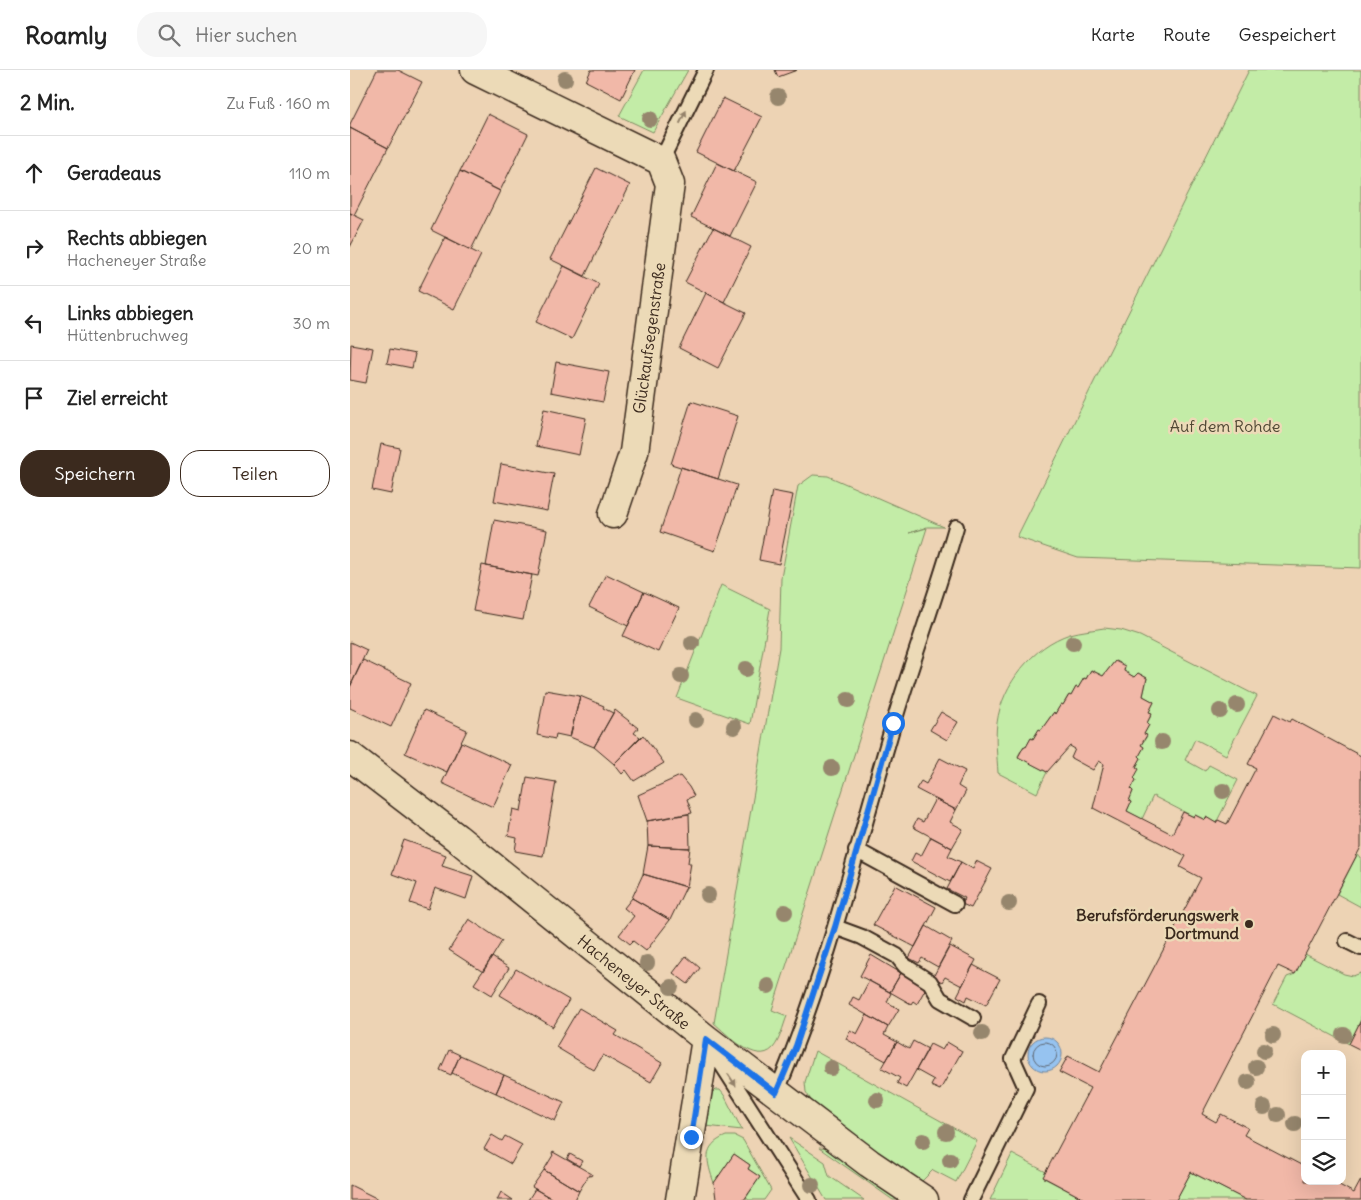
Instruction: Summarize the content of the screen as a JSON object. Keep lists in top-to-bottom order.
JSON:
{
  "streets": {
    "street": ["Glückaufsegenstraße", "Hacheneyer Straße"]
  },
  "parks": ["Auf dem Rohde"],
  "places": ["Berufsförderungswerk Dortmund"],
  "page": {
    "header": "Roamly",
    "search": "Hier suchen",
    "nav": ["Karte", "Route", "Gespeichert"],
    "heading": ["2 Min.", "Zu Fuß · 160 m"],
    "list": [
      ["Geradeaus", "110 m"],
      ["Rechts abbiegen", "Hacheneyer Straße", "20 m"],
      ["Links abbiegen", "Hüttenbruchweg", "30 m"],
      "Ziel erreicht"
    ],
    "buttons": ["Speichern", "Teilen"],
    "map_buttons": ["+", "−"]
  }
}
